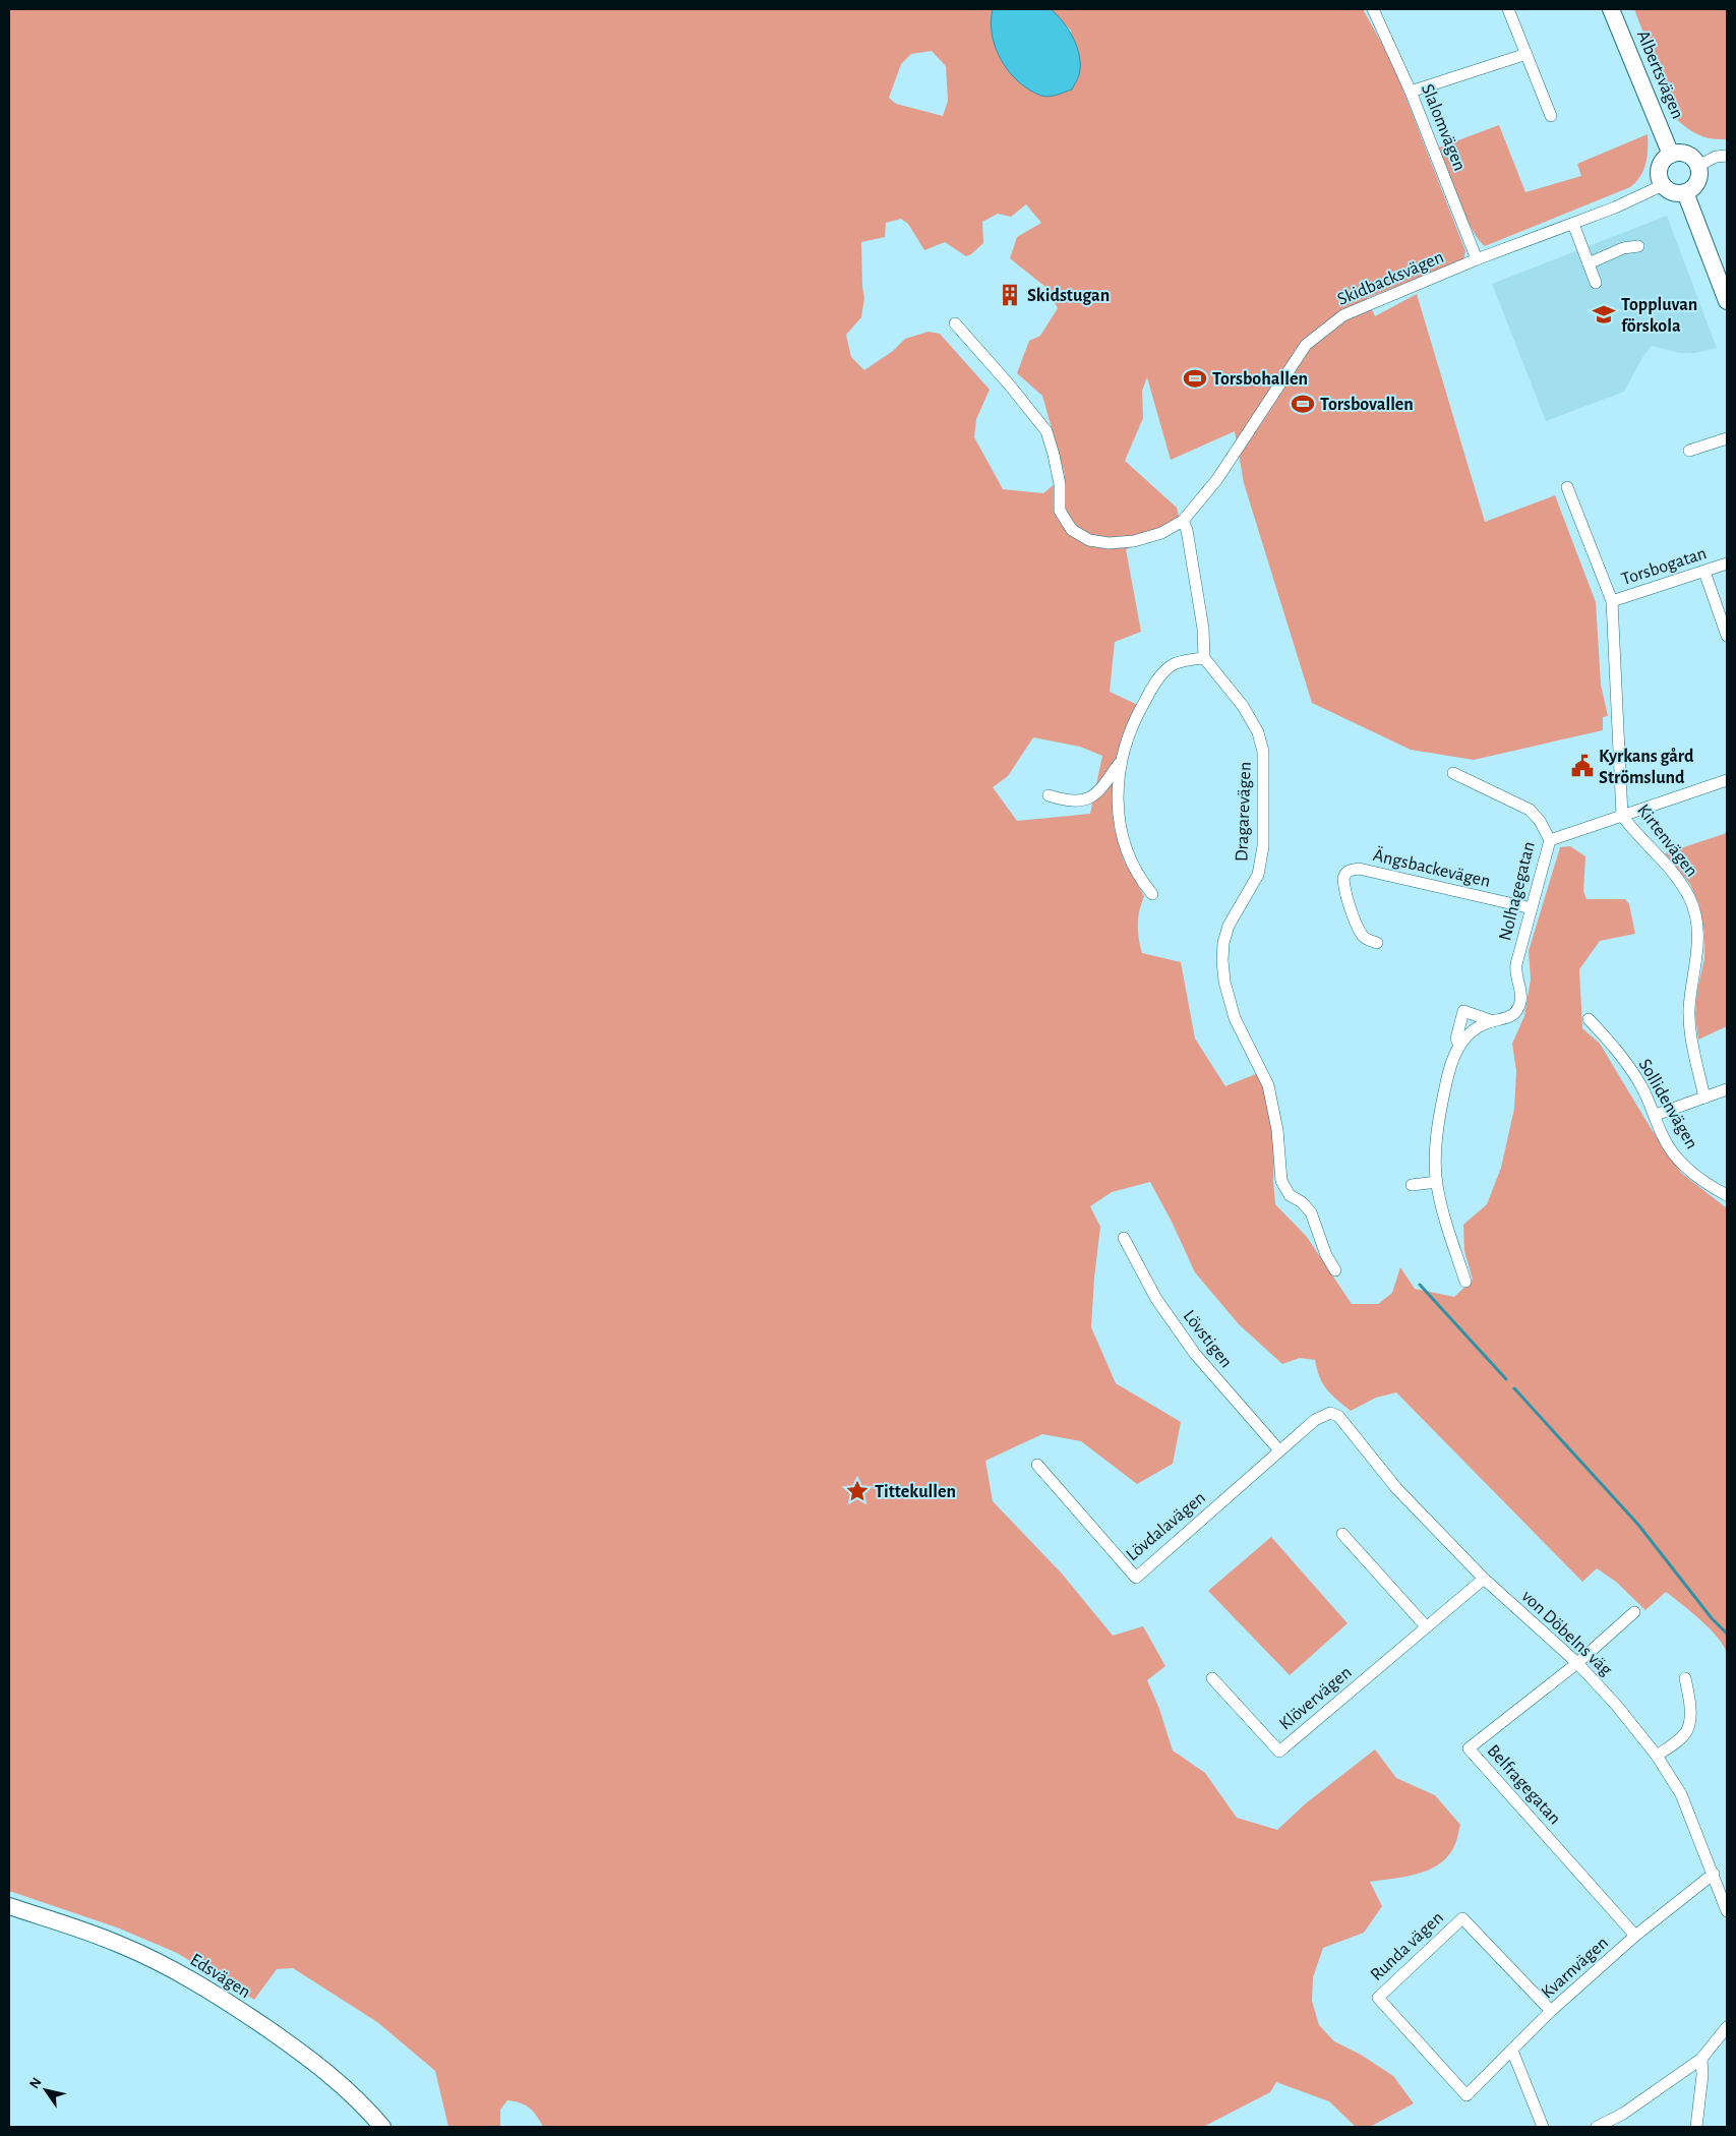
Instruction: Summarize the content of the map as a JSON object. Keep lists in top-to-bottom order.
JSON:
{
  "streets": {
    "street": [
      "Albertsvägen",
      "Slalomvägen",
      "Skidbacksvägen",
      "Torsbogatan",
      "Dragarevägen",
      "Kirtenvägen",
      "Ängsbackevägen",
      "Nolhagegatan",
      "Sollidenvägen",
      "Lövstigen",
      "Lövdalavägen",
      "von Döbelns väg",
      "Klövervägen",
      "Belfragegatan",
      "Runda vägen",
      "Kvarnvägen",
      "Edsvägen"
    ]
  },
  "crossings": [
    ["Albertsvägen", "Skidbacksvägen"],
    ["Slalomvägen", "Skidbacksvägen"],
    ["Torsbogatan", "Kirtenvägen"],
    ["Ängsbackevägen", "Nolhagegatan"],
    ["Lövstigen", "Lövdalavägen"],
    ["Lövdalavägen", "von Döbelns väg"],
    ["von Döbelns väg", "Klövervägen"],
    ["von Döbelns väg", "Belfragegatan"],
    ["von Döbelns väg", "Kvarnvägen"],
    ["Belfragegatan", "Kvarnvägen"],
    ["Runda vägen", "Kvarnvägen"]
  ],
  "places": {
    "building": ["Skidstugan"],
    "school or university": ["Toppluvan förskola"],
    "sports": ["Torsbohallen", "Torsbovallen"],
    "public building": ["Kyrkans gård Strömslund"],
    "place": ["Tittekullen"]
  },
  "north": "top left"
}
